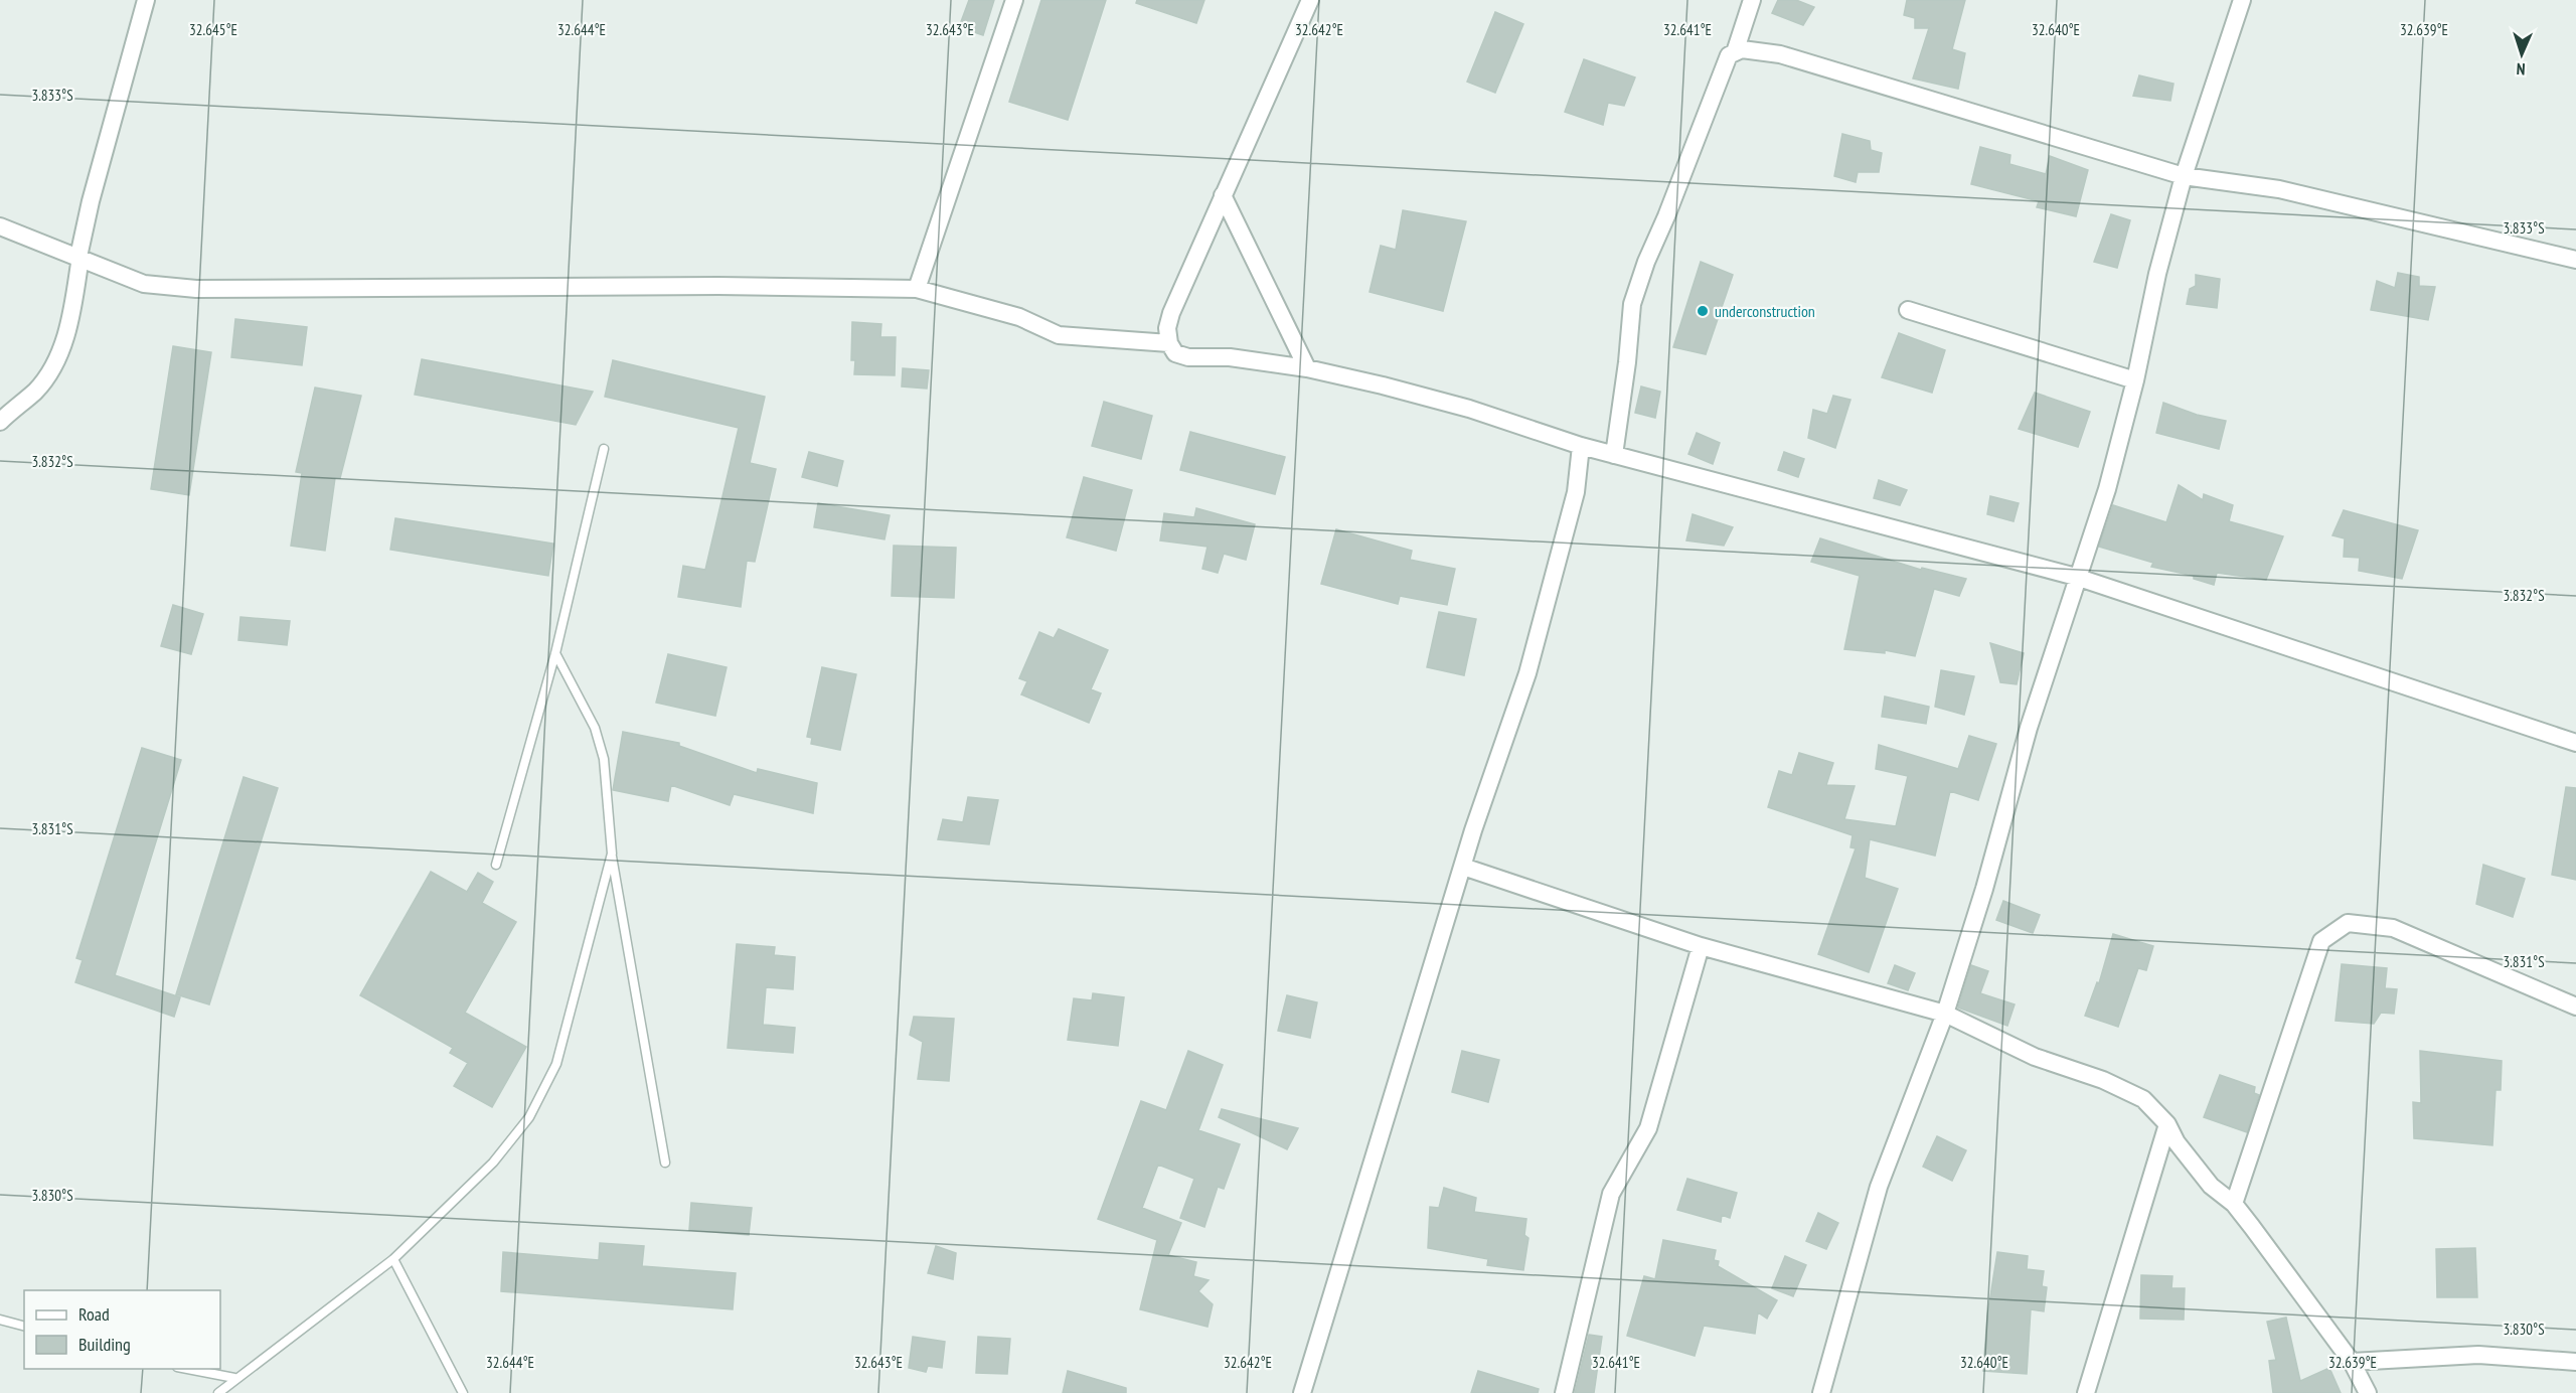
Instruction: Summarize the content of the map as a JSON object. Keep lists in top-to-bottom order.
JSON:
{
  "places": ["underconstruction"],
  "legend": ["Road", "Building"],
  "north": "bottom",
  "coordinates": [
    "32.645°E",
    "32.644°E",
    "32.643°E",
    "32.642°E",
    "32.641°E",
    "32.640°E",
    "32.639°E",
    "3.833°S",
    "3.832°S",
    "3.831°S",
    "3.830°S"
  ]
}
